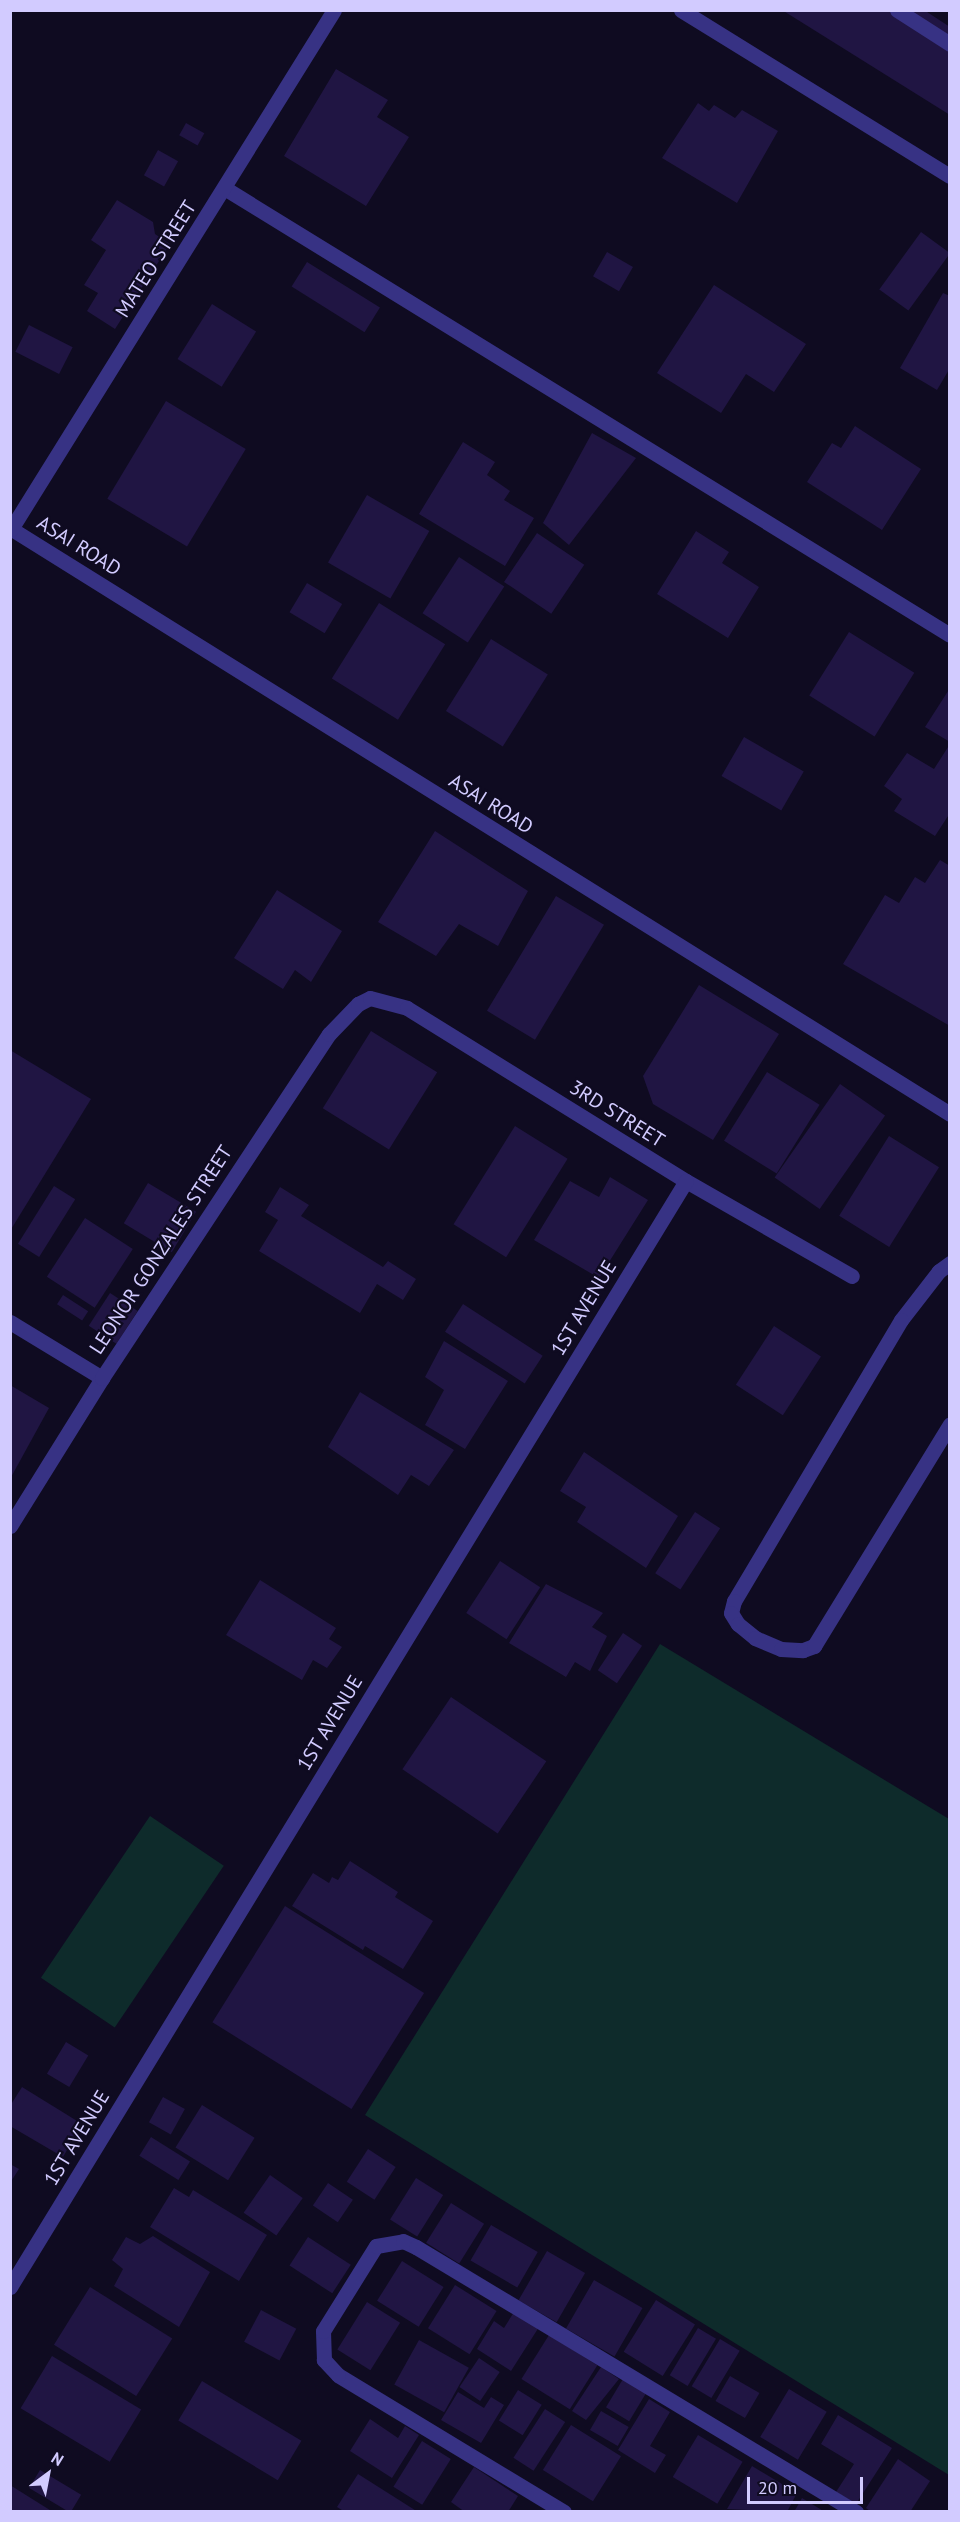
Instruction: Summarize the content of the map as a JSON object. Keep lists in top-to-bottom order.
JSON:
{
  "streets": {
    "street": [
      "MATEO STREET",
      "ASAI ROAD",
      "3RD STREET",
      "LEONOR GONZALES STREET",
      "1ST AVENUE"
    ]
  },
  "crossings": [
    ["MATEO STREET", "ASAI ROAD"],
    ["3RD STREET", "LEONOR GONZALES STREET"],
    ["3RD STREET", "1ST AVENUE"]
  ],
  "scale_bar": "20 m",
  "north": "top right"
}
